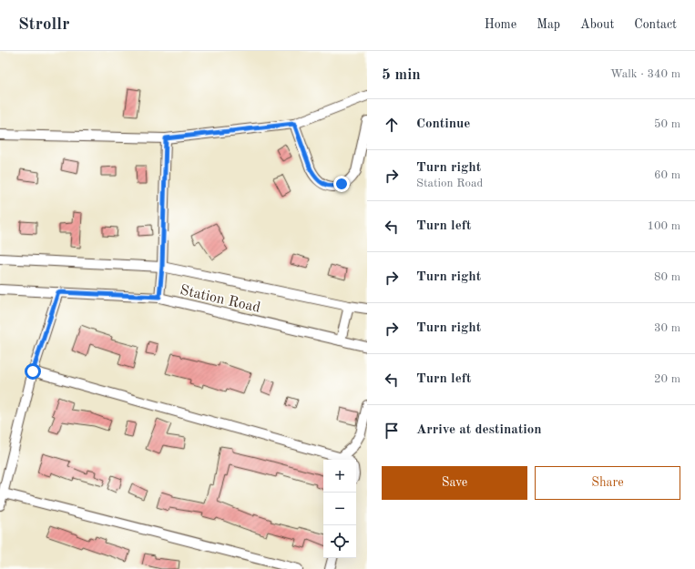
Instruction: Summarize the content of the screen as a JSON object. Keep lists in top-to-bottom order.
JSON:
{
  "streets": {
    "street": ["Station Road"]
  },
  "page": {
    "header": "Strollr",
    "nav": [
      "Home",
      "Map",
      "About",
      "Contact"
    ],
    "heading": ["5 min", "Walk · 340 m"],
    "list": [
      ["Continue", "50 m"],
      ["Turn right", "Station Road", "60 m"],
      ["Turn left", "100 m"],
      ["Turn right", "80 m"],
      ["Turn right", "30 m"],
      ["Turn left", "20 m"],
      "Arrive at destination"
    ],
    "buttons": ["Save", "Share"],
    "map_buttons": ["+", "−"]
  }
}
